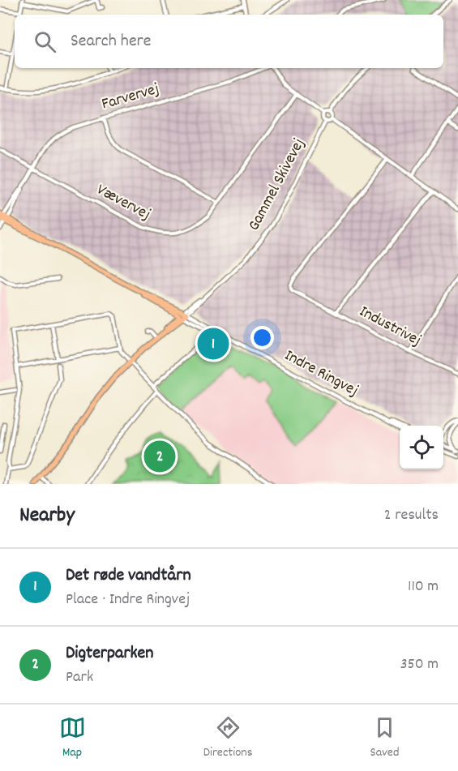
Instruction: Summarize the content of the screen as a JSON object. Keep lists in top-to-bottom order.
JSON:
{
  "streets": {
    "main road": ["Gammel Skivevej", "Indre Ringvej"],
    "street": ["Farvervej", "Vævervej", "Industrivej"]
  },
  "crossings": [
    ["Farvervej", "Gammel Skivevej"],
    ["Farvervej", "Vævervej"],
    ["Farvervej", "Indre Ringvej"],
    ["Gammel Skivevej", "Indre Ringvej"]
  ],
  "page": {
    "search": "Search here",
    "pins": ["1", "2"],
    "heading": ["Nearby", "2 results"],
    "list": [
      {
        "mark": "1",
        "name": "Det røde vandtårn",
        "note": "Place · Indre Ringvej",
        "value": "110 m"
      },
      {
        "mark": "2",
        "name": "Digterparken",
        "note": "Park",
        "value": "350 m"
      }
    ],
    "nav": ["Map", "Directions", "Saved"]
  }
}
